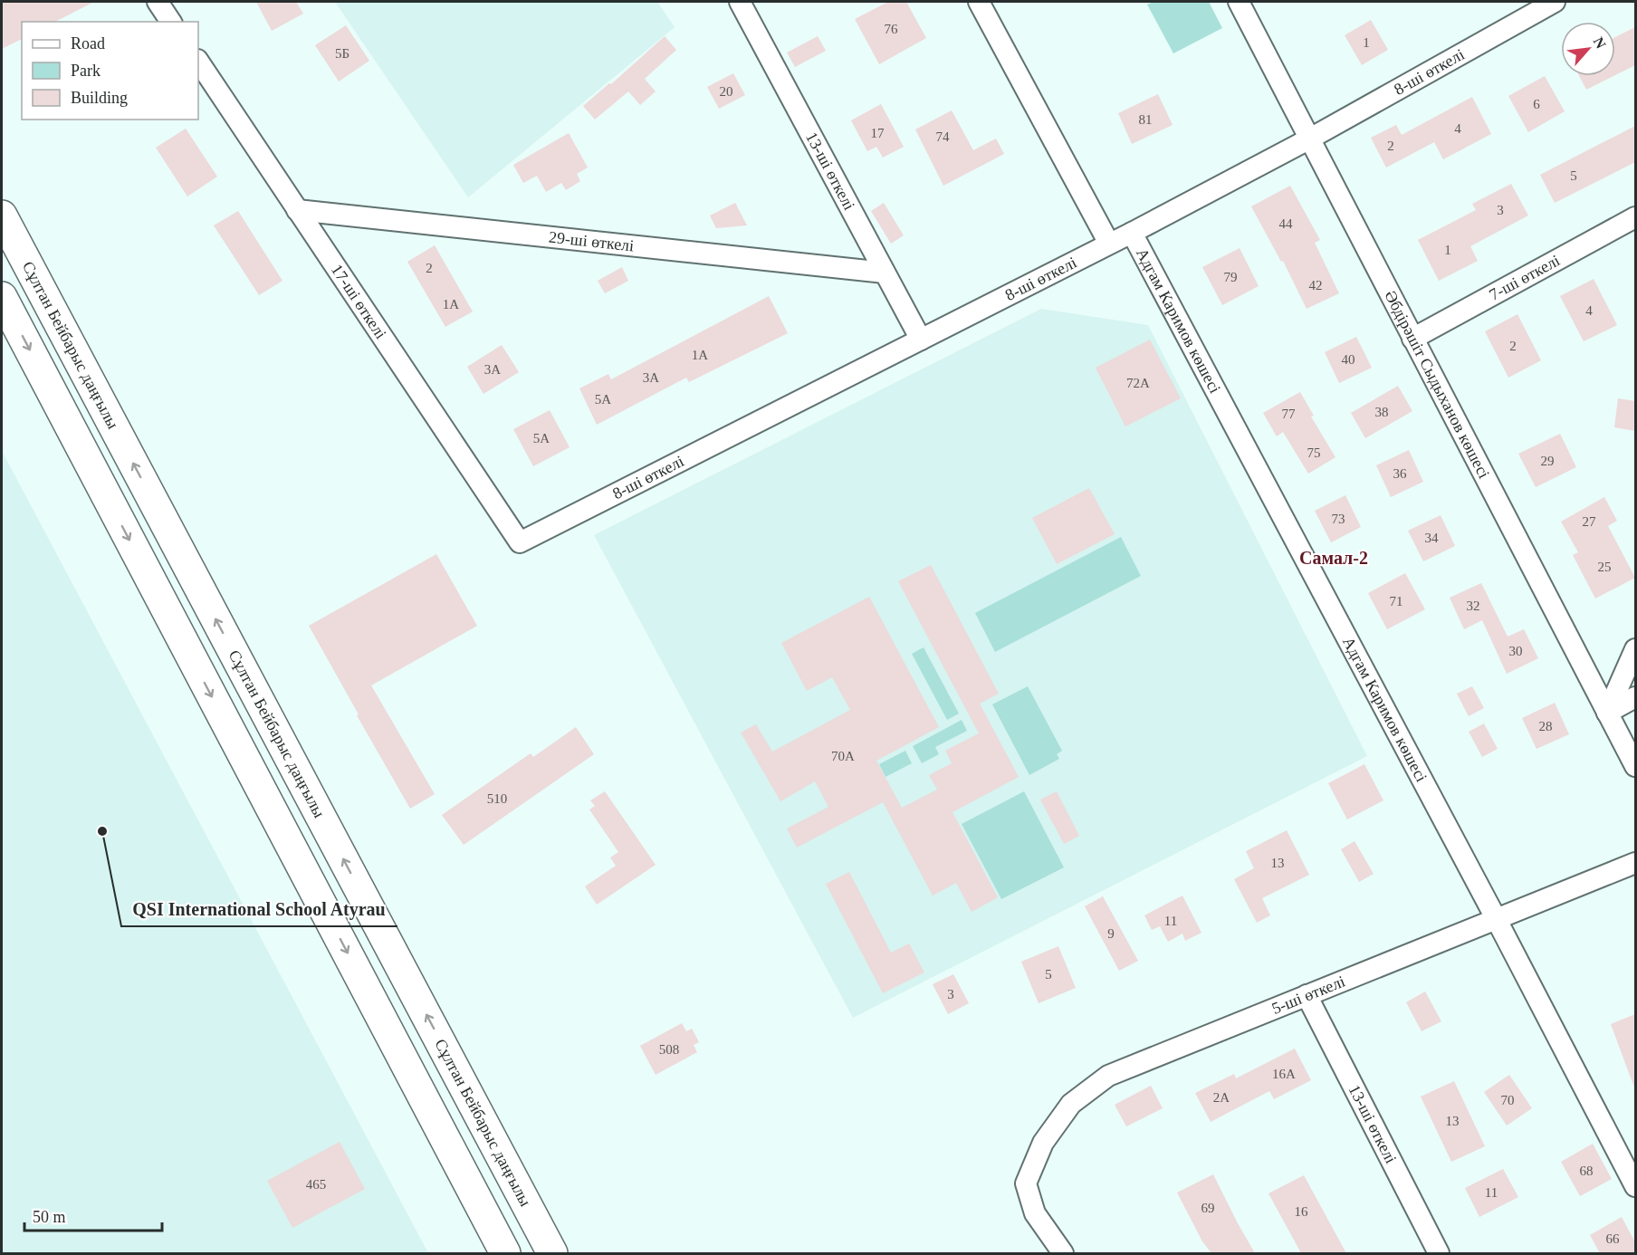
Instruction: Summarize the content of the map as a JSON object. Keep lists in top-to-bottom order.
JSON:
{
  "streets": {
    "main road": ["Сұлтан Бейбарыс даңғылы"],
    "street": [
      "8-ші өткелі",
      "13-ші өткелі",
      "29-ші өткелі",
      "7-ші өткелі",
      "17-ші өткелі",
      "Адгам Каримов көшесі",
      "Әбдірәшіт Сыдыханов көшесі",
      "5-ші өткелі"
    ]
  },
  "crossings": [
    ["8-ші өткелі", "13-ші өткелі"],
    ["8-ші өткелі", "17-ші өткелі"],
    ["8-ші өткелі", "Адгам Каримов көшесі"],
    ["8-ші өткелі", "Әбдірәшіт Сыдыханов көшесі"],
    ["13-ші өткелі", "29-ші өткелі"],
    ["13-ші өткелі", "5-ші өткелі"],
    ["29-ші өткелі", "17-ші өткелі"],
    ["7-ші өткелі", "Әбдірәшіт Сыдыханов көшесі"],
    ["Адгам Каримов көшесі", "5-ші өткелі"]
  ],
  "districts": ["Самал-2"],
  "places": ["QSI International School Atyrau"],
  "house_numbers": [
    "76",
    "1",
    "5Б",
    "20",
    "6",
    "81",
    "4",
    "17",
    "74",
    "2",
    "5",
    "3",
    "44",
    "1",
    "2",
    "79",
    "42",
    "1А",
    "4",
    "2",
    "1А",
    "40",
    "3А",
    "3А",
    "72А",
    "5А",
    "38",
    "77",
    "5А",
    "75",
    "29",
    "36",
    "73",
    "27",
    "34",
    "25",
    "71",
    "32",
    "30",
    "28",
    "70А",
    "510",
    "13",
    "11",
    "9",
    "5",
    "3",
    "508",
    "16А",
    "2А",
    "70",
    "13",
    "68",
    "465",
    "11",
    "69",
    "16",
    "66"
  ],
  "legend": ["Road", "Park", "Building"],
  "scale_bar": "50 m",
  "north": "top right"
}
